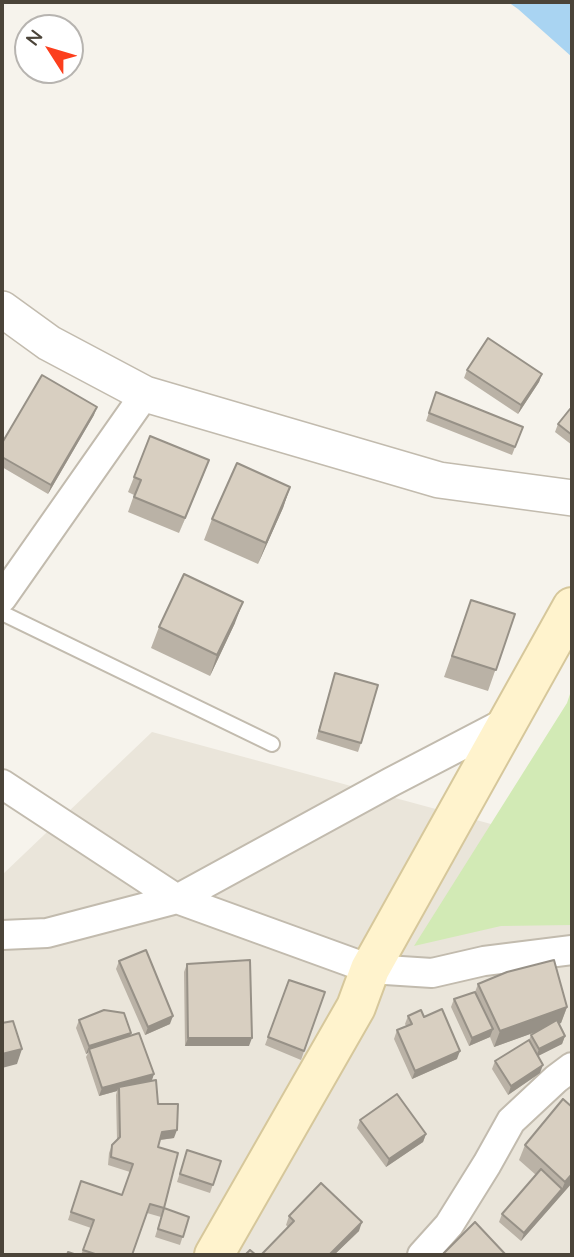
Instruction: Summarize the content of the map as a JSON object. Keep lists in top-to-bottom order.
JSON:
{
  "north": "top left"
}
